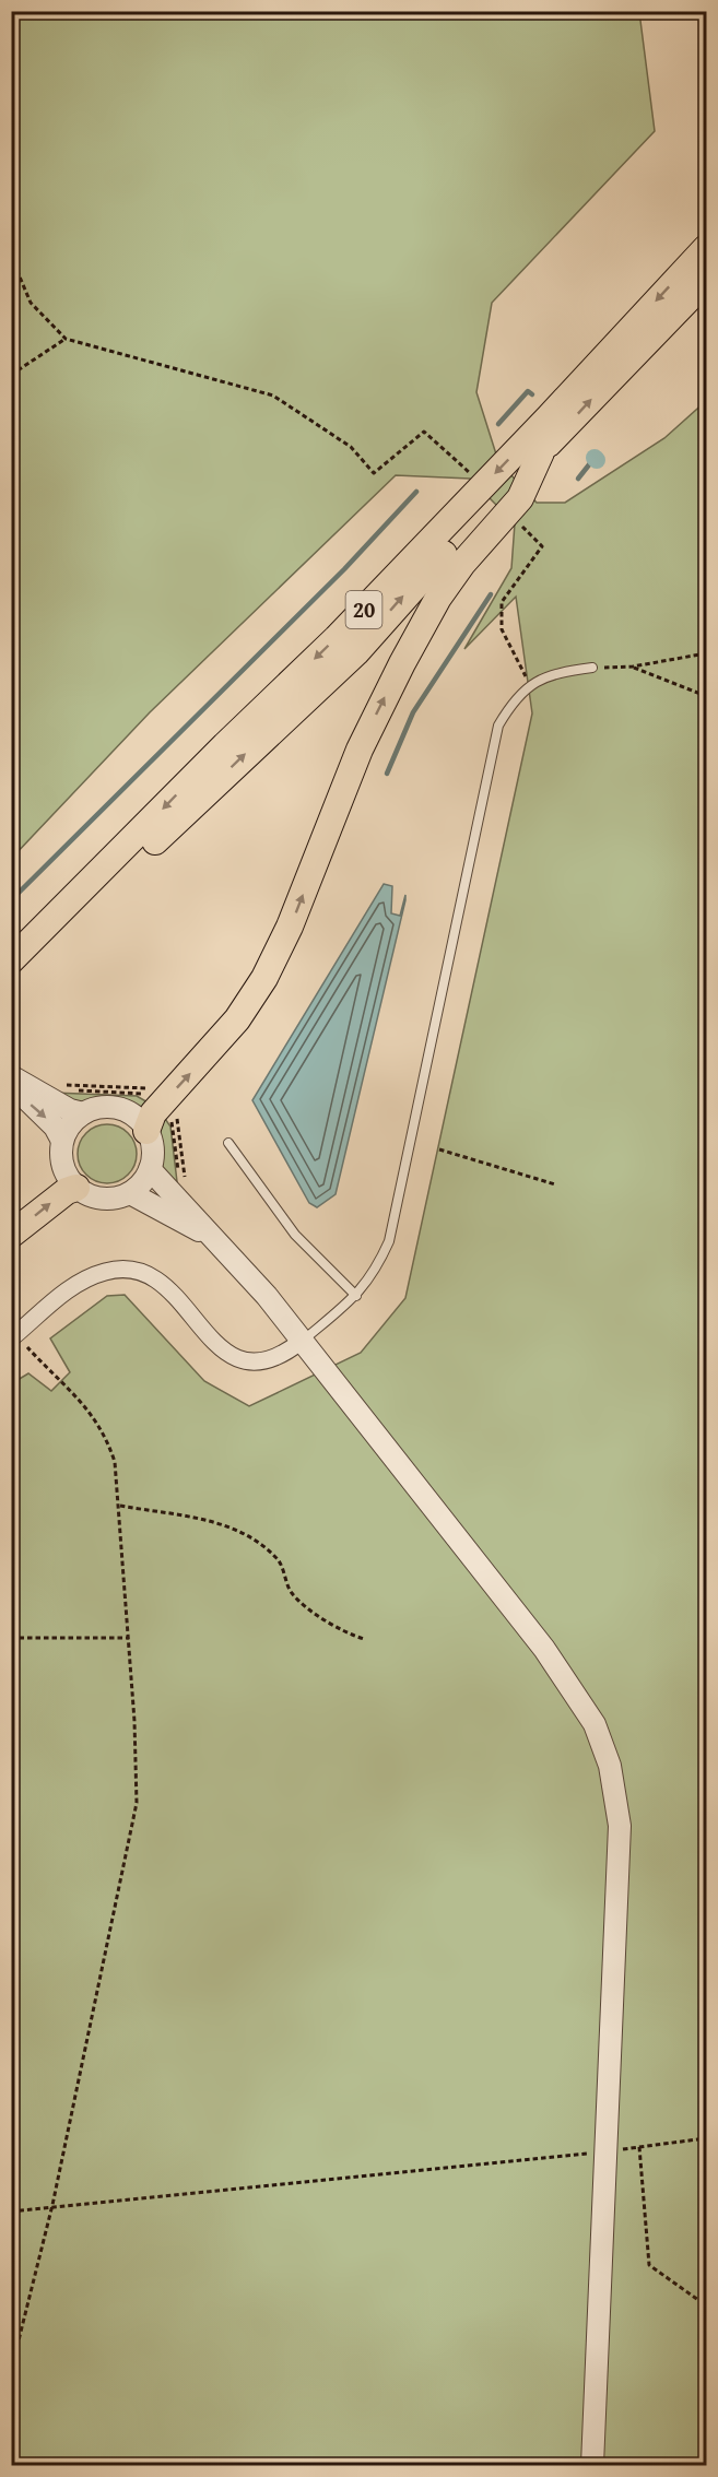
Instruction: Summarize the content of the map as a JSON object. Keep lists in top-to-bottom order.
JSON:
{
  "streets": {
    "main road": ["20"]
  }
}
